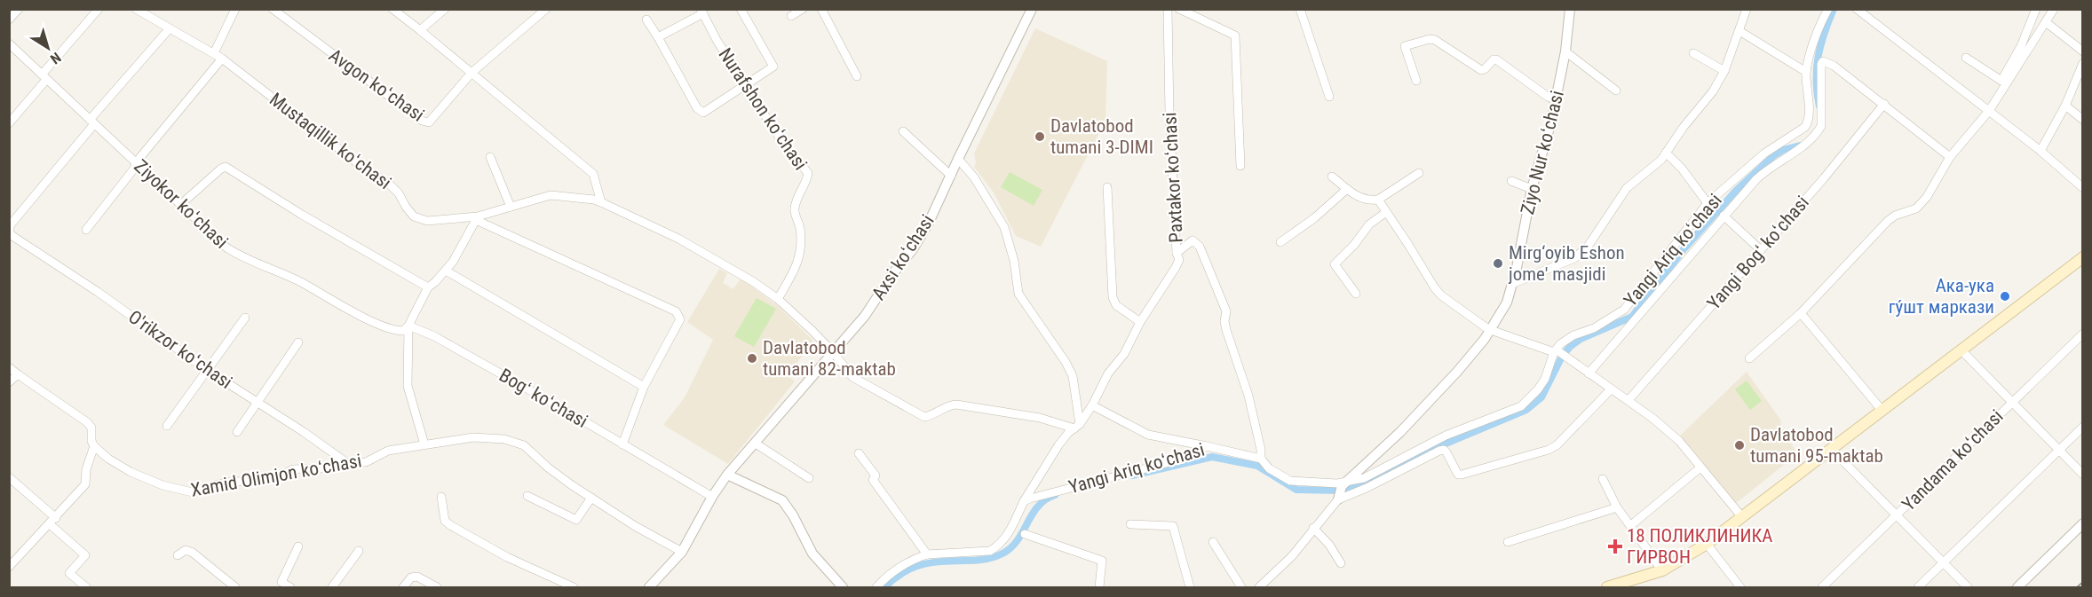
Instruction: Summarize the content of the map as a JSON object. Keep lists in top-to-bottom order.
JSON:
{
  "streets": {
    "street": [
      "Avgon koʻchasi",
      "Nurafshon koʻchasi",
      "Mustaqillik koʻchasi",
      "Ziyo Nur koʻchasi",
      "Paxtakor koʻchasi",
      "Ziyokor koʻchasi",
      "Yangi Ariq koʻchasi",
      "Yangi Bogʻ koʻchasi",
      "Axsi koʻchasi",
      "O'rikzor koʻchasi",
      "Bogʻ koʻchasi",
      "Yandama koʻchasi",
      "Xamid Olimjon koʻchasi"
    ]
  },
  "crossings": [
    ["Nurafshon koʻchasi", "Mustaqillik koʻchasi"],
    ["Mustaqillik koʻchasi", "Axsi koʻchasi"],
    ["Ziyo Nur koʻchasi", "Yangi Ariq koʻchasi"],
    ["Paxtakor koʻchasi", "Yangi Ariq koʻchasi"],
    ["Ziyokor koʻchasi", "Bogʻ koʻchasi"],
    ["Axsi koʻchasi", "Bogʻ koʻchasi"],
    ["Axsi koʻchasi", "Xamid Olimjon koʻchasi"],
    ["O'rikzor koʻchasi", "Xamid Olimjon koʻchasi"]
  ],
  "places": {
    "other": [
      "Davlatobod tumani 3-DIMI",
      "Mirg‘oyib Eshon jome' masjidi",
      "Ака-ука гу́шт маркази",
      "Davlatobod tumani 82-maktab",
      "Davlatobod tumani 95-maktab"
    ],
    "health": ["18 ПОЛИКЛИНИКА ГИРВОН"]
  },
  "north": "bottom right"
}
